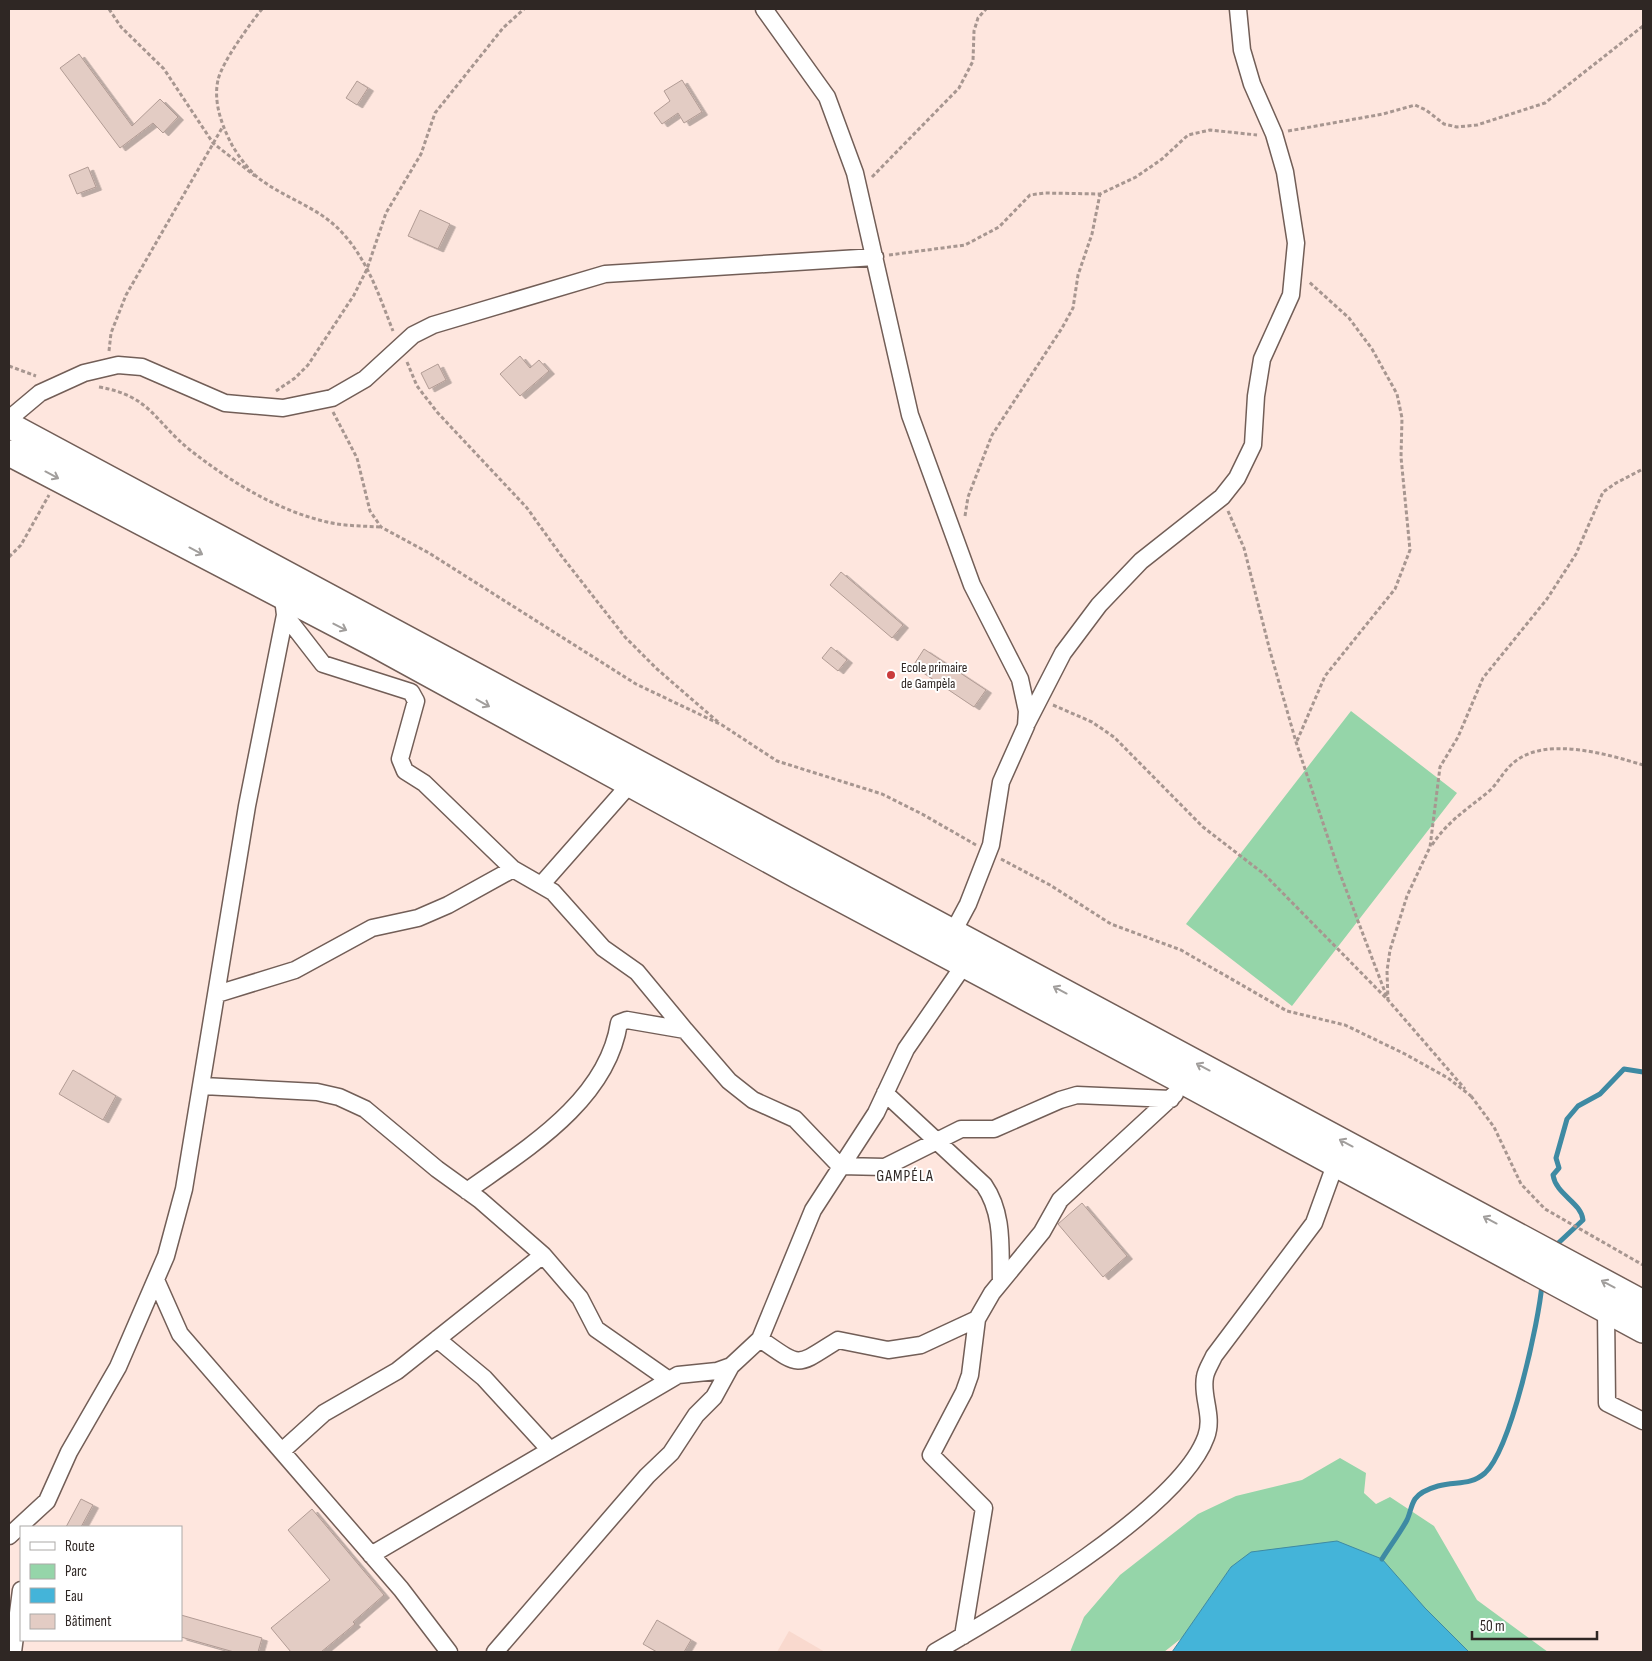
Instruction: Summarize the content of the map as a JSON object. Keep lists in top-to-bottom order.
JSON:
{
  "districts": ["GAMPÉLA"],
  "places": ["Ecole primaire de Gampèla"],
  "legend": [
    "Route",
    "Parc",
    "Eau",
    "Bâtiment"
  ],
  "scale_bar": "50 m"
}
